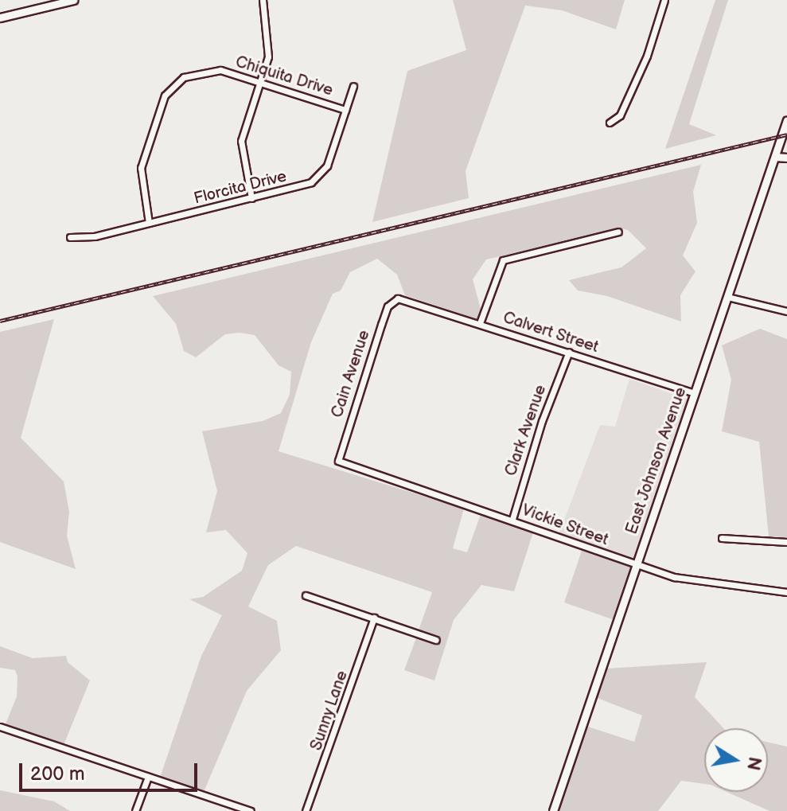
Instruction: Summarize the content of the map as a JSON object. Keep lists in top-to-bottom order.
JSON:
{
  "streets": {
    "main road": ["East Johnson Avenue"],
    "street": [
      "Chiquita Drive",
      "Florcita Drive",
      "Calvert Street",
      "Cain Avenue",
      "Clark Avenue",
      "Vickie Street",
      "Sunny Lane"
    ]
  },
  "crossings": [
    ["Chiquita Drive", "Florcita Drive"],
    ["Calvert Street", "Cain Avenue"],
    ["Calvert Street", "Clark Avenue"],
    ["Calvert Street", "East Johnson Avenue"],
    ["Cain Avenue", "Vickie Street"],
    ["Clark Avenue", "Vickie Street"],
    ["East Johnson Avenue", "Vickie Street"]
  ],
  "scale_bar": "200 m",
  "north": "right"
}
